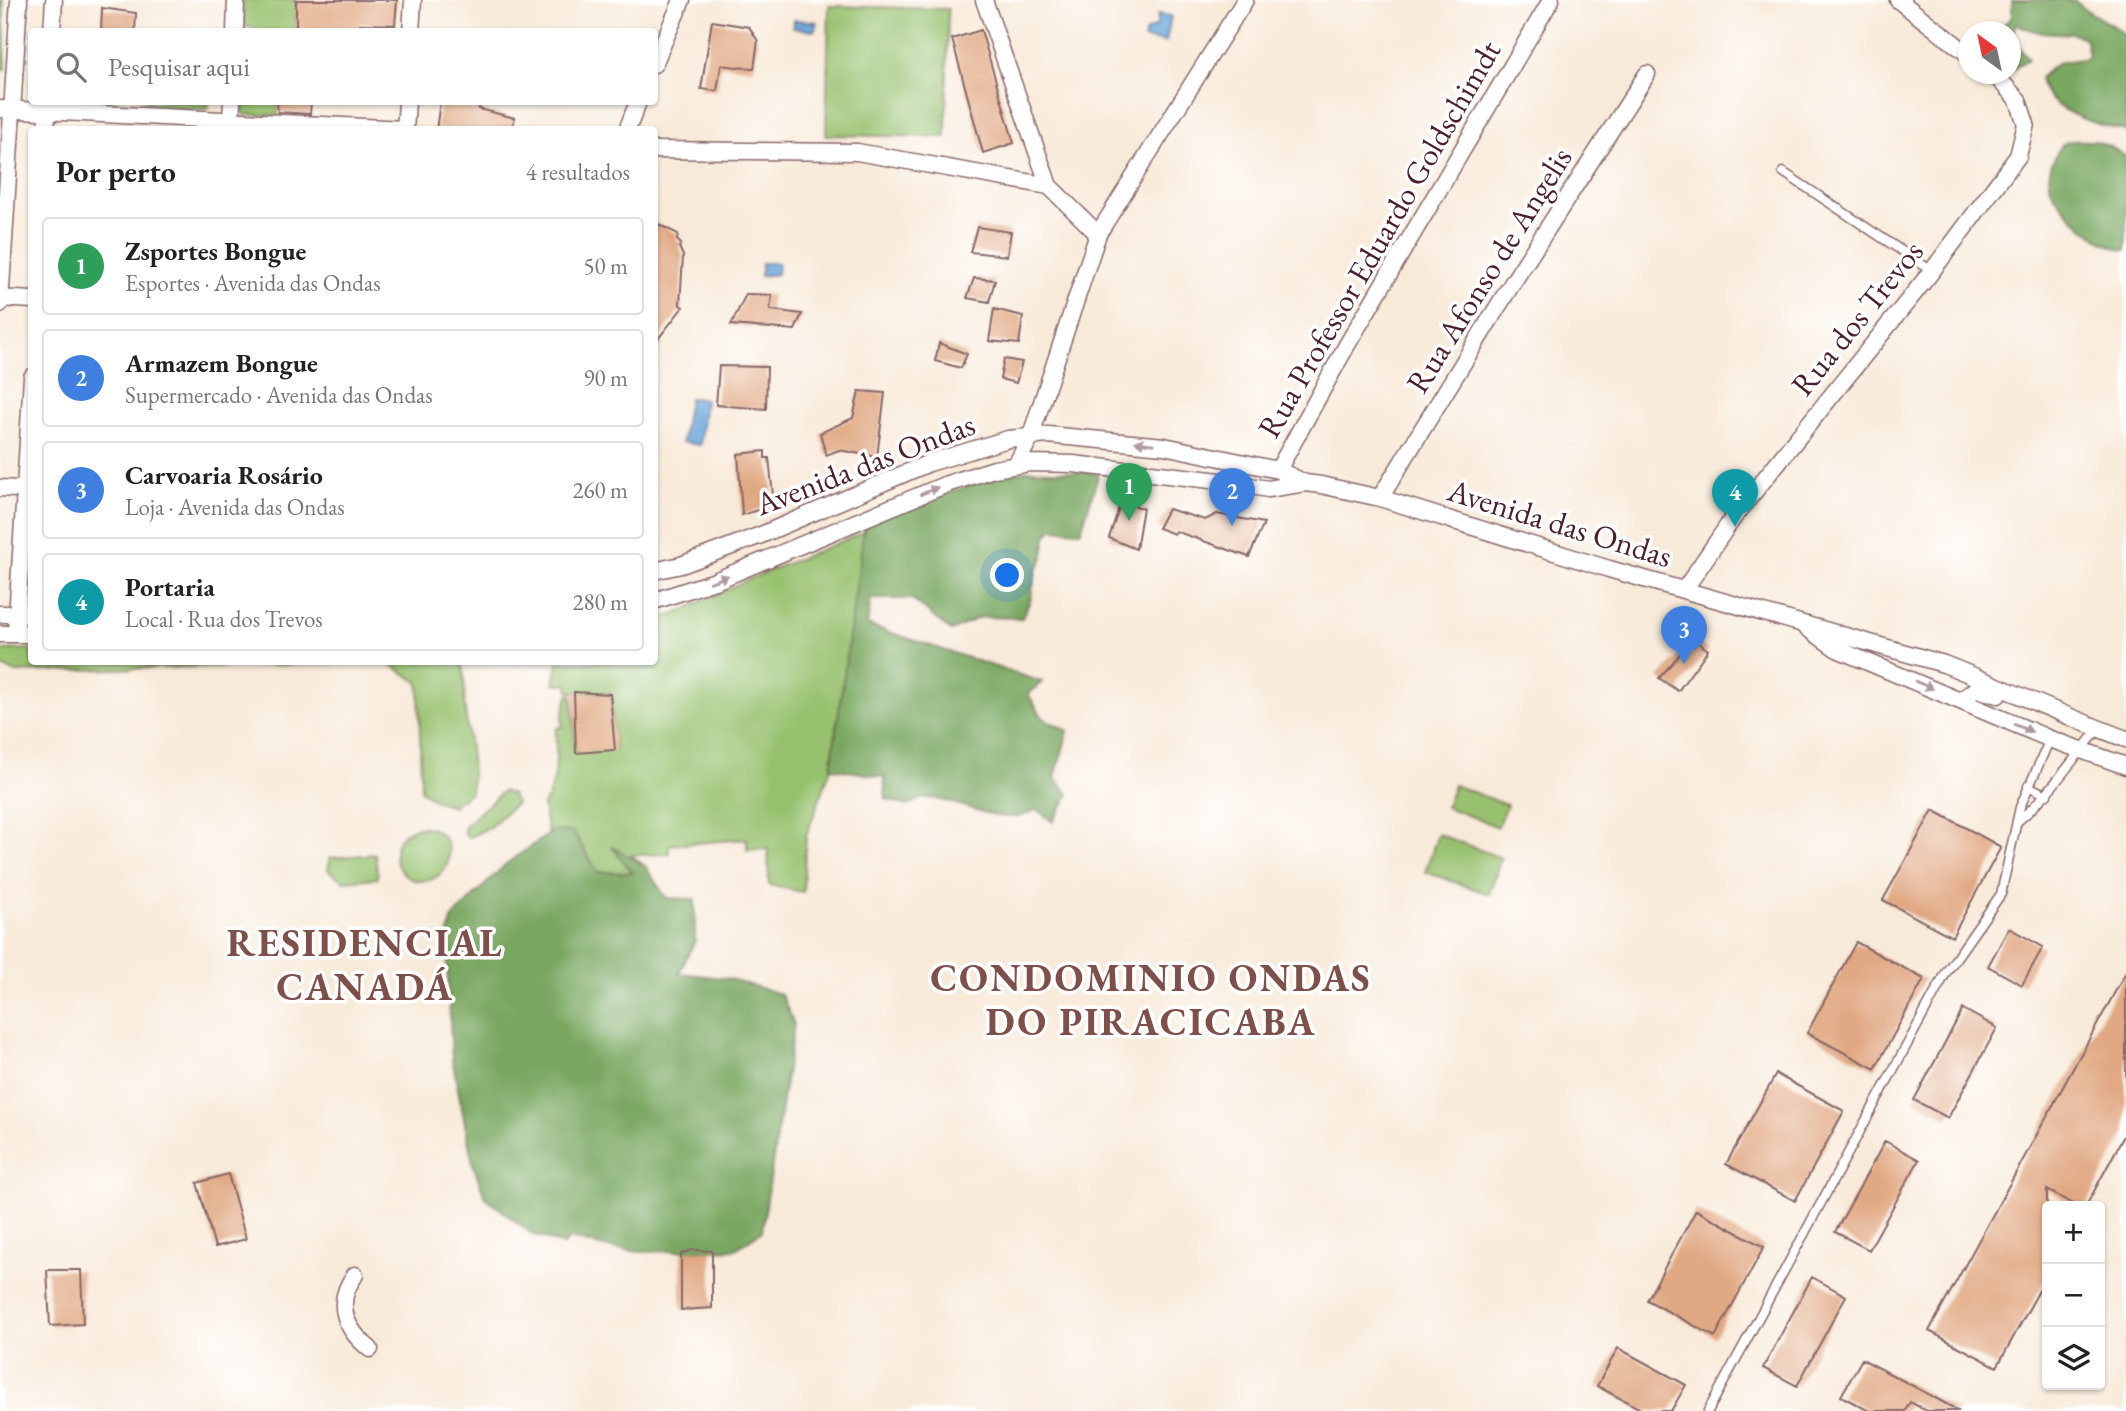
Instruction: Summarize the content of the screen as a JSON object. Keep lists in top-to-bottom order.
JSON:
{
  "streets": {
    "street": [
      "Rua Professor Eduardo Goldschimdt",
      "Rua Afonso de Angelis",
      "Rua dos Trevos",
      "Avenida das Ondas"
    ]
  },
  "crossings": [
    ["Rua Professor Eduardo Goldschimdt", "Avenida das Ondas"],
    ["Rua Afonso de Angelis", "Avenida das Ondas"],
    ["Rua dos Trevos", "Avenida das Ondas"]
  ],
  "districts": ["RESIDENCIAL CANADÁ", "CONDOMINIO ONDAS DO PIRACICABA"],
  "north": "top left",
  "page": {
    "search": "Pesquisar aqui",
    "heading": ["Por perto", "4 resultados"],
    "list": [
      {
        "mark": "1",
        "name": "Zsportes Bongue",
        "note": "Esportes · Avenida das Ondas",
        "value": "50 m"
      },
      {
        "mark": "2",
        "name": "Armazem Bongue",
        "note": "Supermercado · Avenida das Ondas",
        "value": "90 m"
      },
      {
        "mark": "3",
        "name": "Carvoaria Rosário",
        "note": "Loja · Avenida das Ondas",
        "value": "260 m"
      },
      {
        "mark": "4",
        "name": "Portaria",
        "note": "Local · Rua dos Trevos",
        "value": "280 m"
      }
    ],
    "pins": [
      "1",
      "2",
      "4",
      "3"
    ],
    "map_buttons": ["+", "−"]
  }
}
